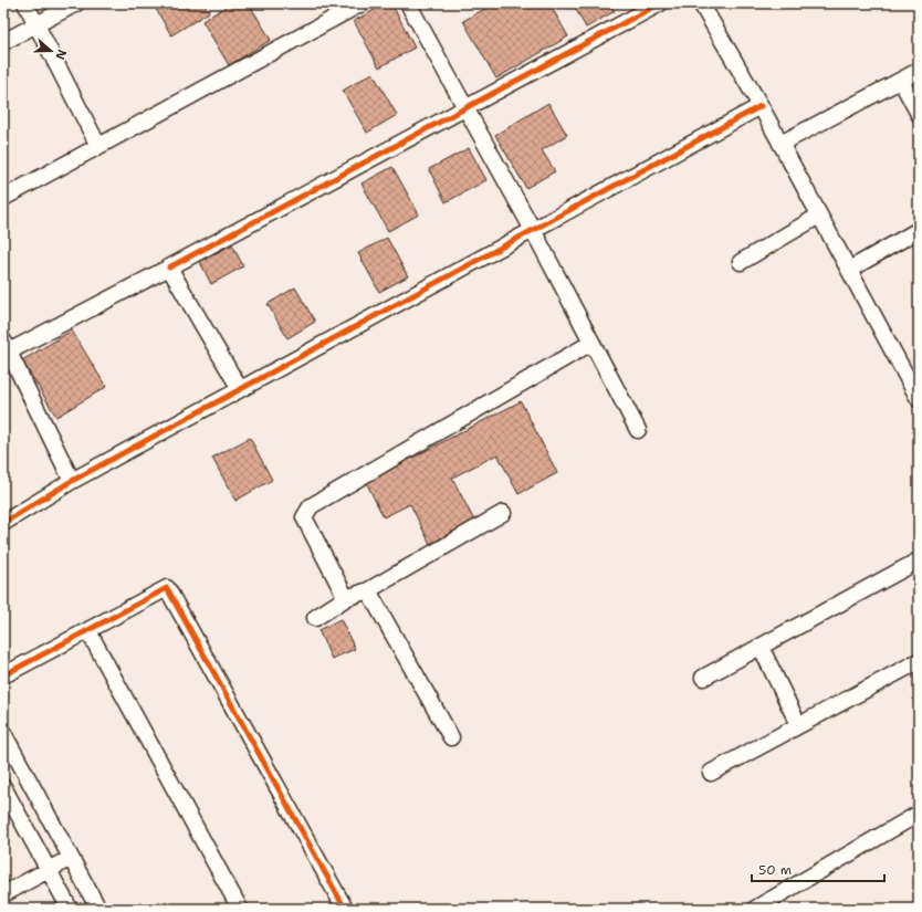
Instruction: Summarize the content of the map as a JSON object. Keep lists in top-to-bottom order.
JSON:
{
  "scale_bar": "50 m",
  "north": "right"
}
